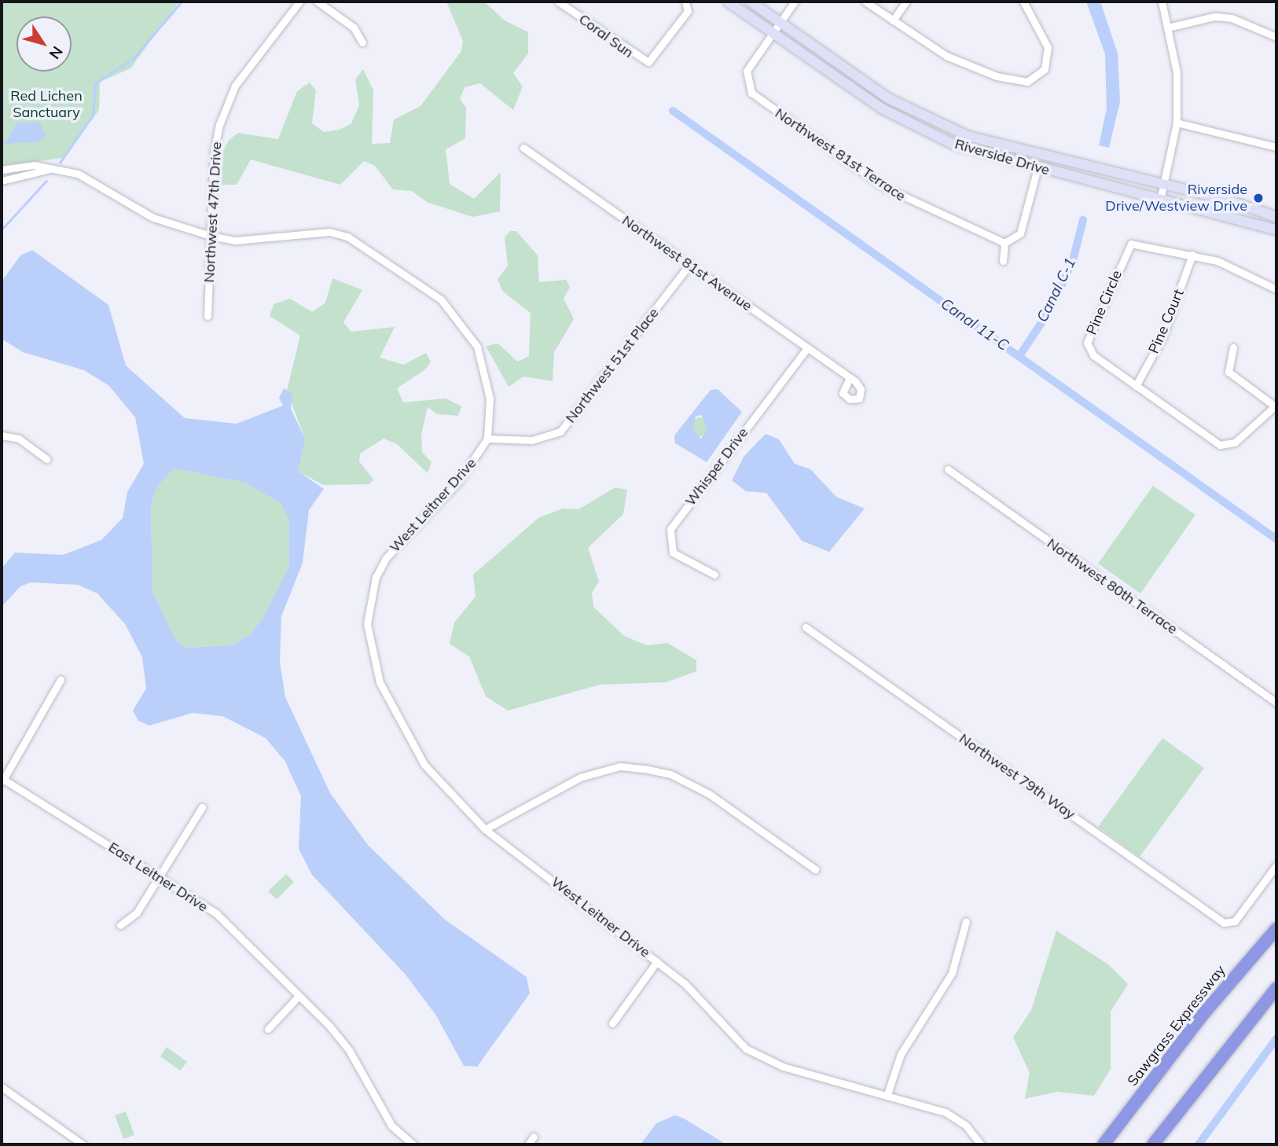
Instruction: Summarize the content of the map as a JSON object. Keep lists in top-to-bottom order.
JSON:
{
  "streets": {
    "highway": ["Sawgrass Expressway"],
    "street": [
      "Coral Sun",
      "Northwest 81st Terrace",
      "Riverside Drive",
      "Northwest 47th Drive",
      "Northwest 81st Avenue",
      "Pine Circle",
      "Pine Court",
      "Northwest 51st Place",
      "Whisper Drive",
      "West Leitner Drive",
      "Northwest 80th Terrace",
      "Northwest 79th Way",
      "East Leitner Drive"
    ]
  },
  "crossings": [
    ["Northwest 81st Terrace", "Riverside Drive"],
    ["Northwest 81st Avenue", "Northwest 51st Place"],
    ["Northwest 81st Avenue", "Whisper Drive"],
    ["Pine Circle", "Pine Court"],
    ["Northwest 51st Place", "West Leitner Drive"]
  ],
  "water": ["Canal C-1", "Canal 11-C"],
  "parks": ["Red Lichen Sanctuary"],
  "places": ["Riverside Drive/Westview Drive"],
  "north": "bottom right"
}
